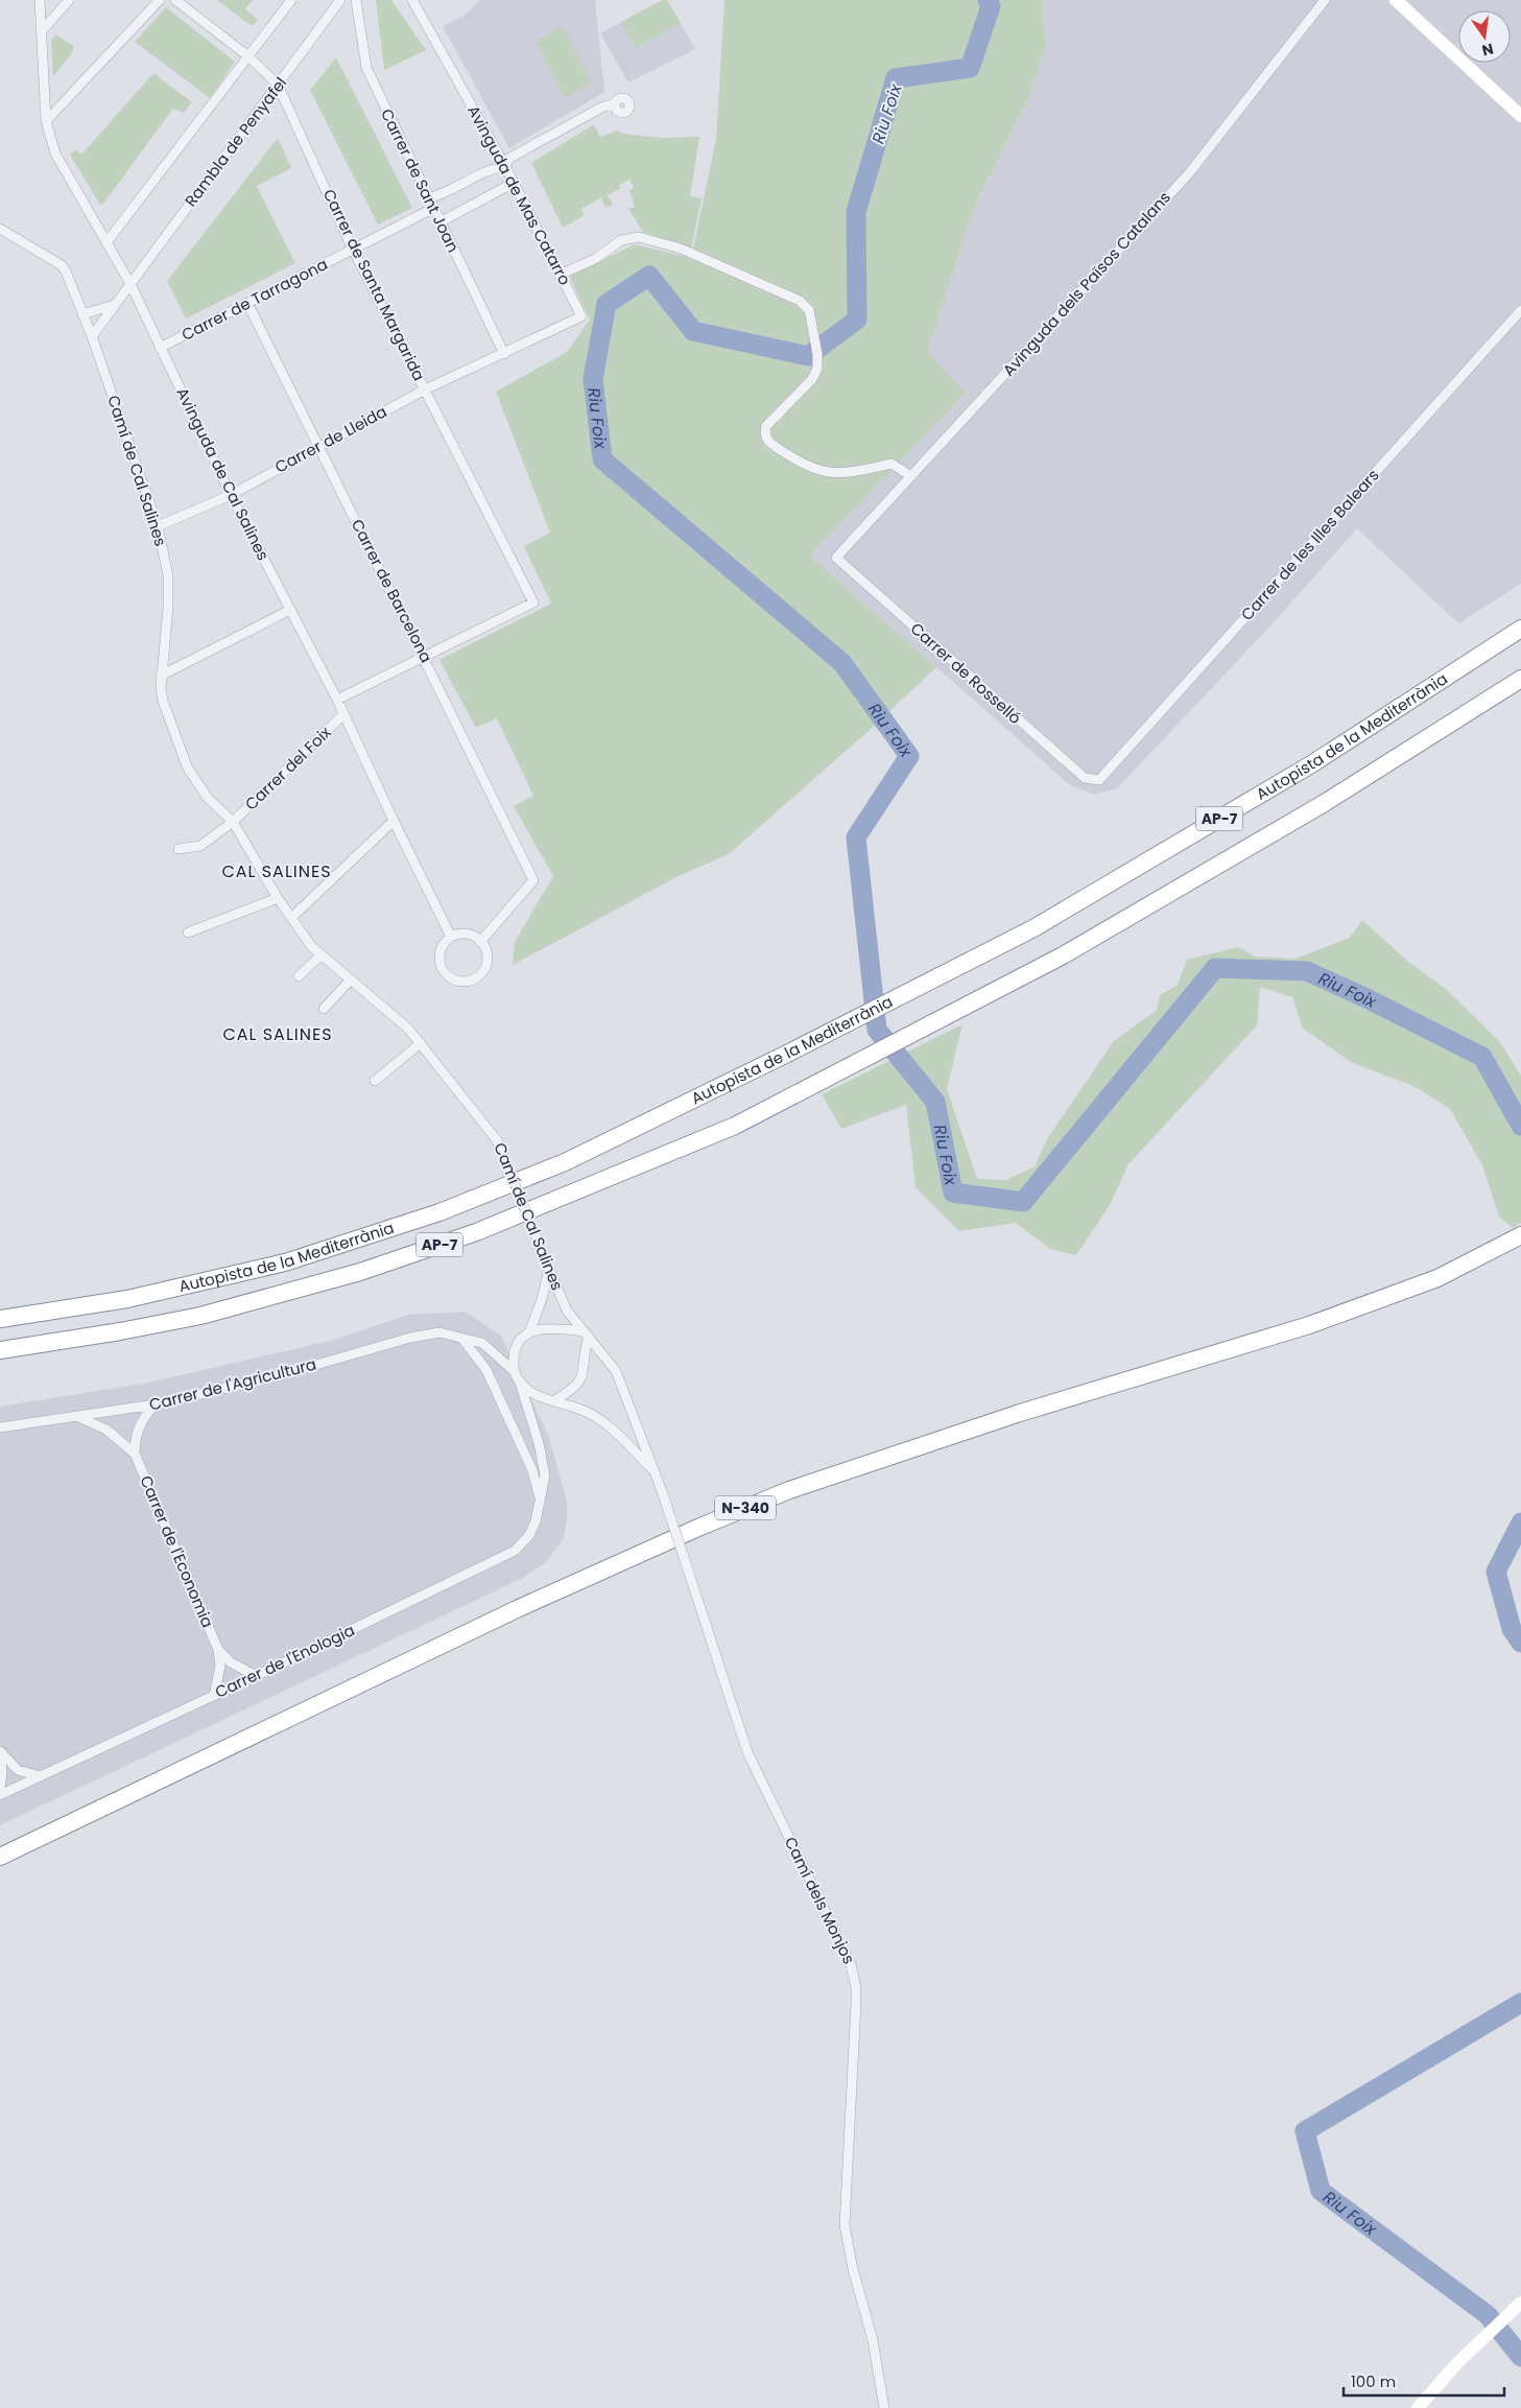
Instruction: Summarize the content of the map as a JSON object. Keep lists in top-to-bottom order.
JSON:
{
  "streets": {
    "highway": ["Autopista de la Mediterrània", "AP-7", "N-340"],
    "street": [
      "Rambla de Penyafel",
      "Carrer de Sant Joan",
      "Avinguda de Mas Catarro",
      "Avinguda dels Països Catalans",
      "Carrer de Santa Margarida",
      "Carrer de Tarragona",
      "Carrer de Lleida",
      "Camí de Cal Salines",
      "Avinguda de Cal Salines",
      "Carrer de les Illes Balears",
      "Carrer de Barcelona",
      "Carrer de Rosselló",
      "Carrer del Foix",
      "Carrer de l'Agricultura",
      "Carrer de l'Economia",
      "Carrer de l'Enologia",
      "Camí dels Monjos"
    ]
  },
  "crossings": [
    ["Rambla de Penyafel", "Carrer de Santa Margarida"],
    ["Rambla de Penyafel", "Camí de Cal Salines"],
    ["Rambla de Penyafel", "Avinguda de Cal Salines"],
    ["Carrer de Sant Joan", "Avinguda de Mas Catarro"],
    ["Carrer de Sant Joan", "Carrer de Tarragona"],
    ["Carrer de Sant Joan", "Carrer de Lleida"],
    ["Avinguda de Mas Catarro", "Carrer de Lleida"],
    ["Avinguda dels Països Catalans", "Carrer de Rosselló"],
    ["Carrer de Santa Margarida", "Carrer de Tarragona"],
    ["Carrer de Santa Margarida", "Carrer de Lleida"],
    ["Carrer de Santa Margarida", "Carrer de Barcelona"],
    ["Carrer de Tarragona", "Avinguda de Cal Salines"],
    ["Carrer de Tarragona", "Carrer de Barcelona"],
    ["Carrer de Lleida", "Camí de Cal Salines"],
    ["Carrer de Lleida", "Avinguda de Cal Salines"],
    ["Carrer de Lleida", "Carrer de Barcelona"],
    ["Camí de Cal Salines", "Carrer del Foix"],
    ["Camí de Cal Salines", "Carrer de l'Agricultura"],
    ["Camí de Cal Salines", "Carrer de l'Enologia"],
    ["Camí de Cal Salines", "Camí dels Monjos"],
    ["Avinguda de Cal Salines", "Carrer de Barcelona"],
    ["Avinguda de Cal Salines", "Carrer del Foix"],
    ["Carrer de les Illes Balears", "Carrer de Rosselló"],
    ["Carrer de l'Agricultura", "Carrer de l'Economia"],
    ["Carrer de l'Agricultura", "Carrer de l'Enologia"],
    ["Carrer de l'Economia", "Carrer de l'Enologia"]
  ],
  "districts": ["CAL SALINES", "CAL SALINES"],
  "water": ["Riu Foix"],
  "scale_bar": "100 m",
  "north": "bottom"
}
